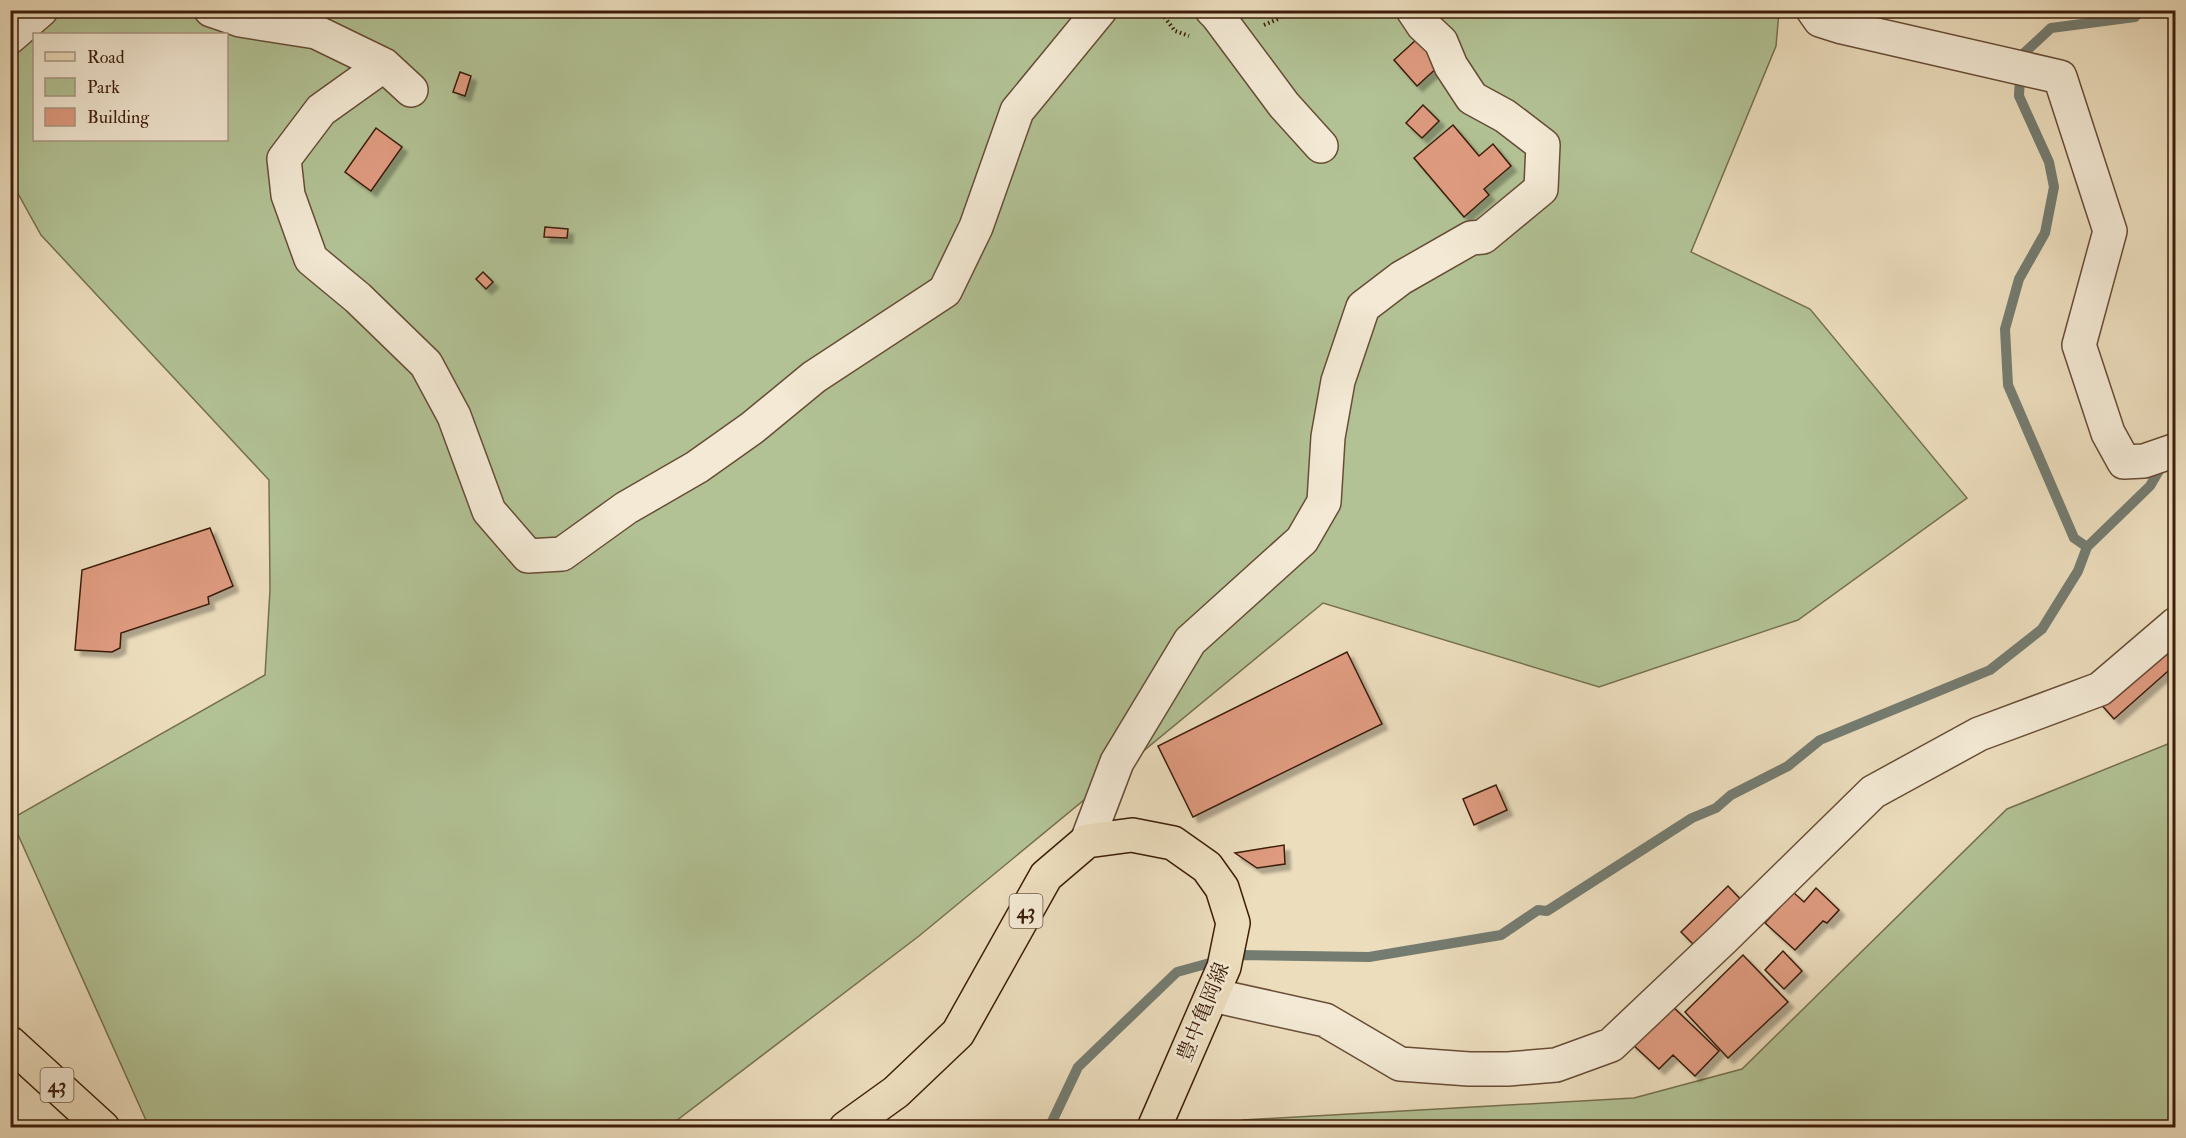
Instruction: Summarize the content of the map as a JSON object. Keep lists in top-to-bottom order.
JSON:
{
  "streets": {
    "main road": ["43", "豊中亀岡線"]
  },
  "crossings": [
    ["43", "豊中亀岡線"]
  ],
  "legend": ["Road", "Park", "Building"]
}
